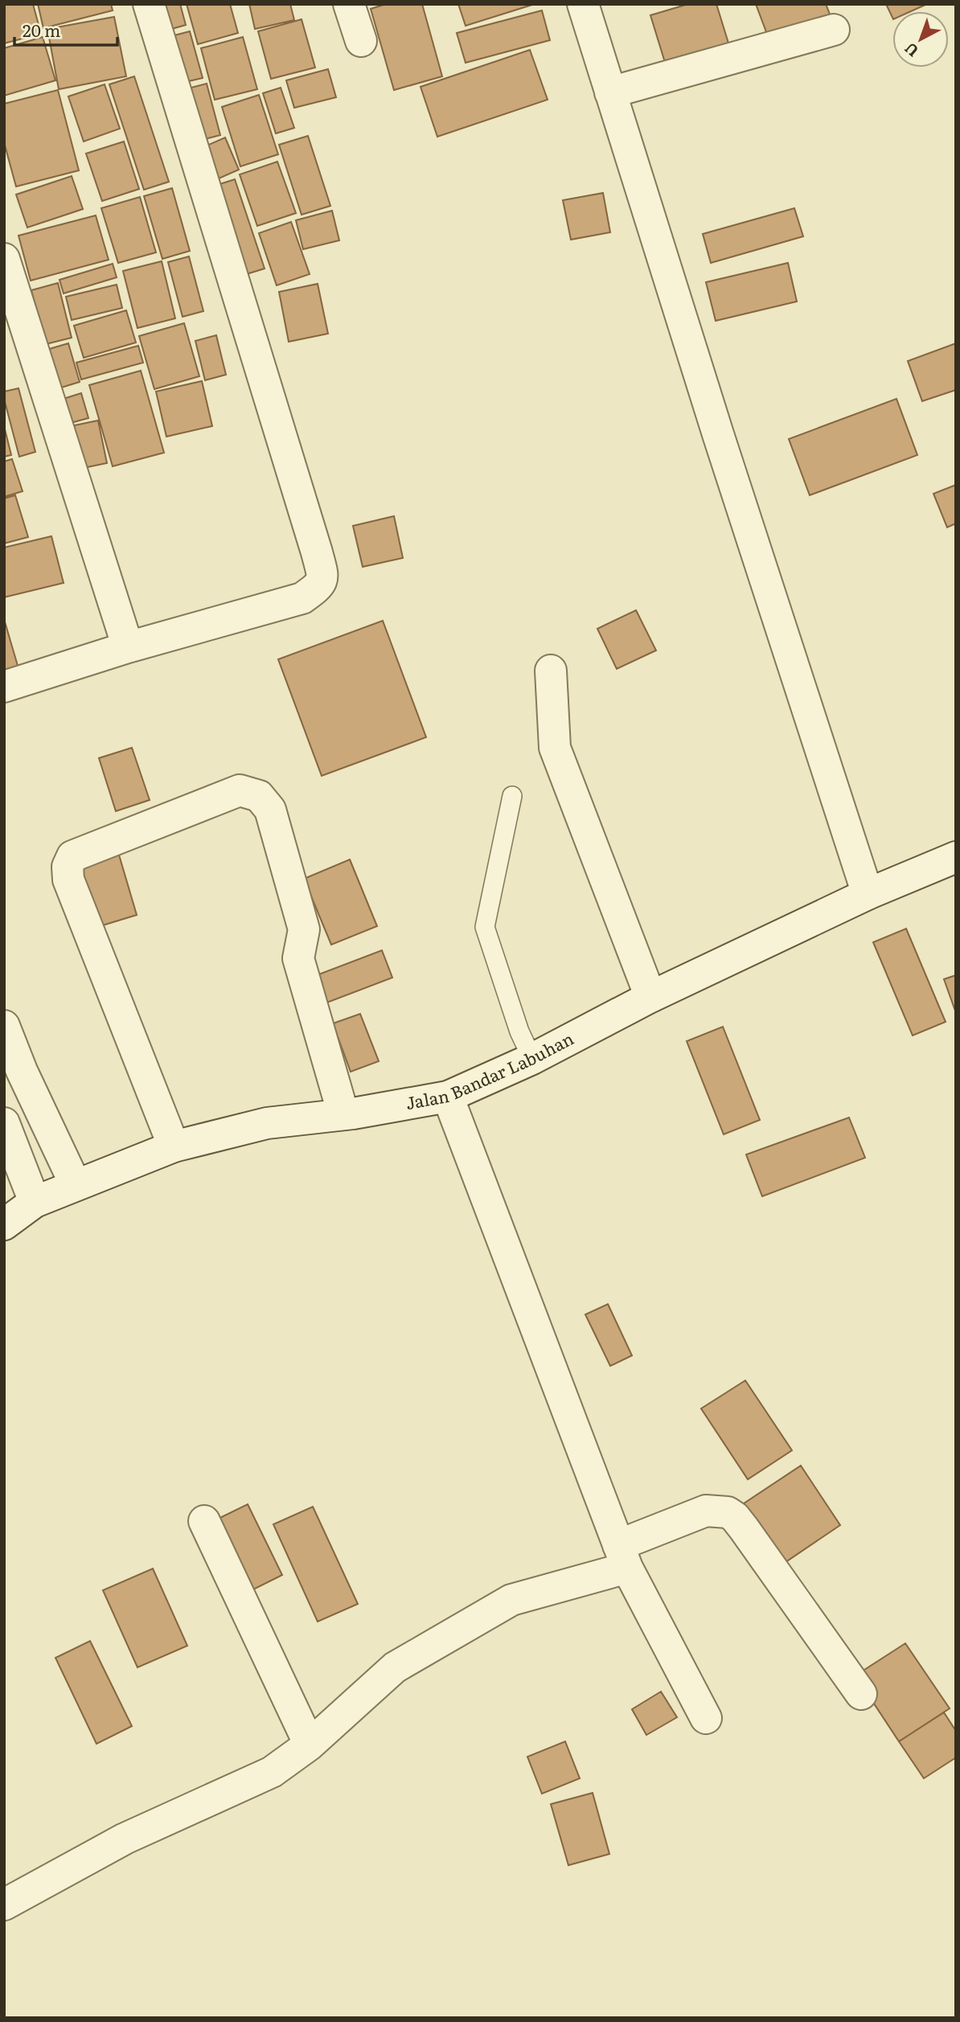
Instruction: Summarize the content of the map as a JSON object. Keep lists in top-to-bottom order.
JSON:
{
  "streets": {
    "street": ["Jalan Bandar Labuhan"]
  },
  "scale_bar": "20 m",
  "north": "bottom left"
}
